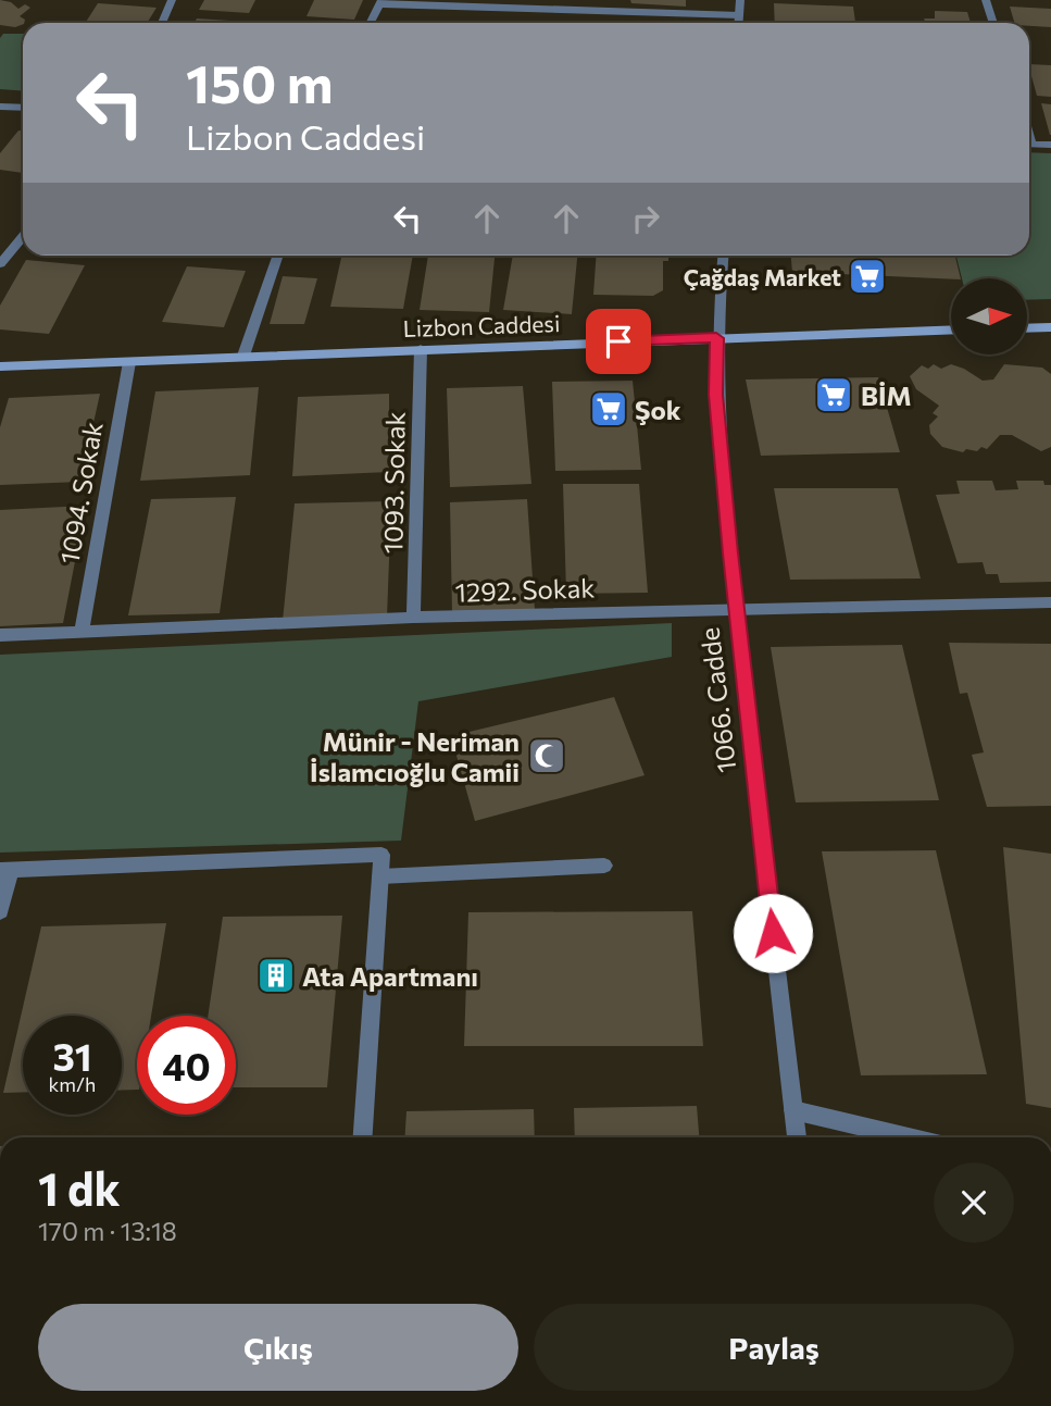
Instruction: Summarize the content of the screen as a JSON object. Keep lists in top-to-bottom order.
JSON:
{
  "streets": {
    "main road": ["Lizbon Caddesi"],
    "street": [
      "1093. Sokak",
      "1094. Sokak",
      "1292. Sokak",
      "1066. Cadde"
    ]
  },
  "crossings": [
    ["Lizbon Caddesi", "1093. Sokak"],
    ["Lizbon Caddesi", "1094. Sokak"],
    ["Lizbon Caddesi", "1066. Cadde"],
    ["1093. Sokak", "1292. Sokak"],
    ["1094. Sokak", "1292. Sokak"],
    ["1292. Sokak", "1066. Cadde"]
  ],
  "places": {
    "supermarket": ["Çağdaş Market", "BİM", "Şok"],
    "mosque": ["Münir - Neriman İslamcıoğlu Camii"],
    "building": ["Ata Apartmanı"]
  },
  "north": "right",
  "page": {
    "turn": ["150 m", "Lizbon Caddesi"],
    "speed": "31 km/h",
    "limit": "40",
    "heading": ["1 dk", "170 m · 13:18"],
    "buttons": ["Çıkış", "Paylaş"]
  }
}
